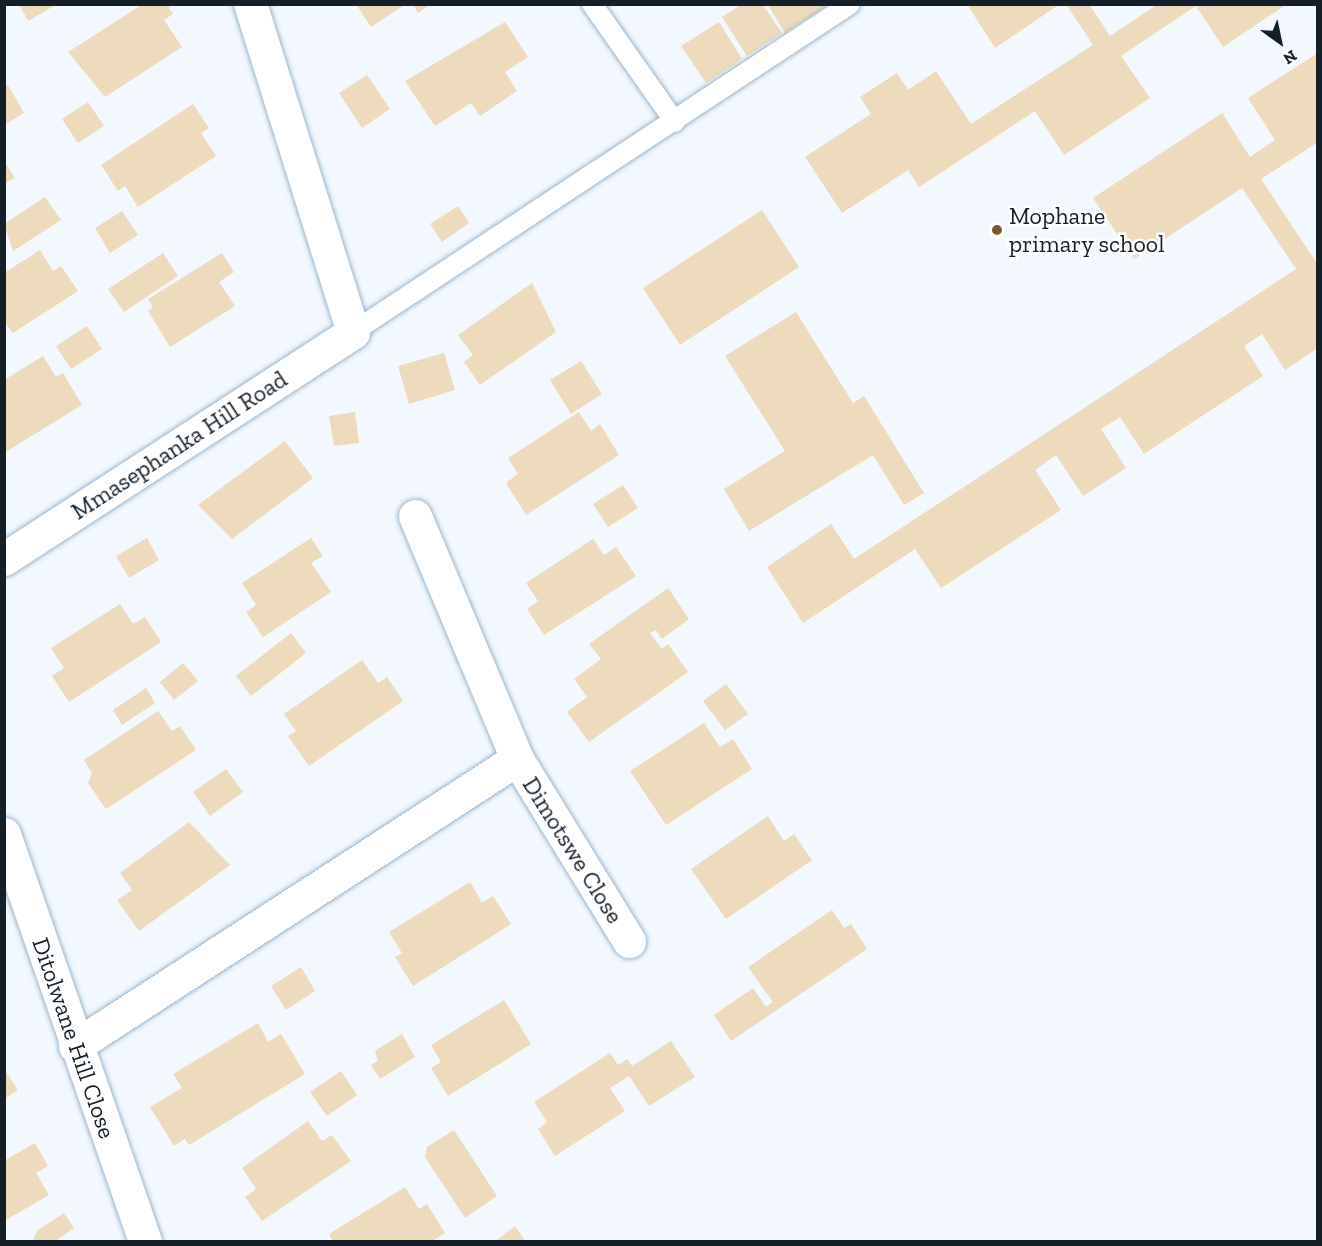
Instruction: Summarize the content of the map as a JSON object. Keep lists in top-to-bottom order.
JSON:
{
  "streets": {
    "street": ["Mmasephanka Hill Road", "Dimotswe Close", "Ditolwane Hill Close"]
  },
  "places": ["Mophane primary school"],
  "north": "bottom right"
}
